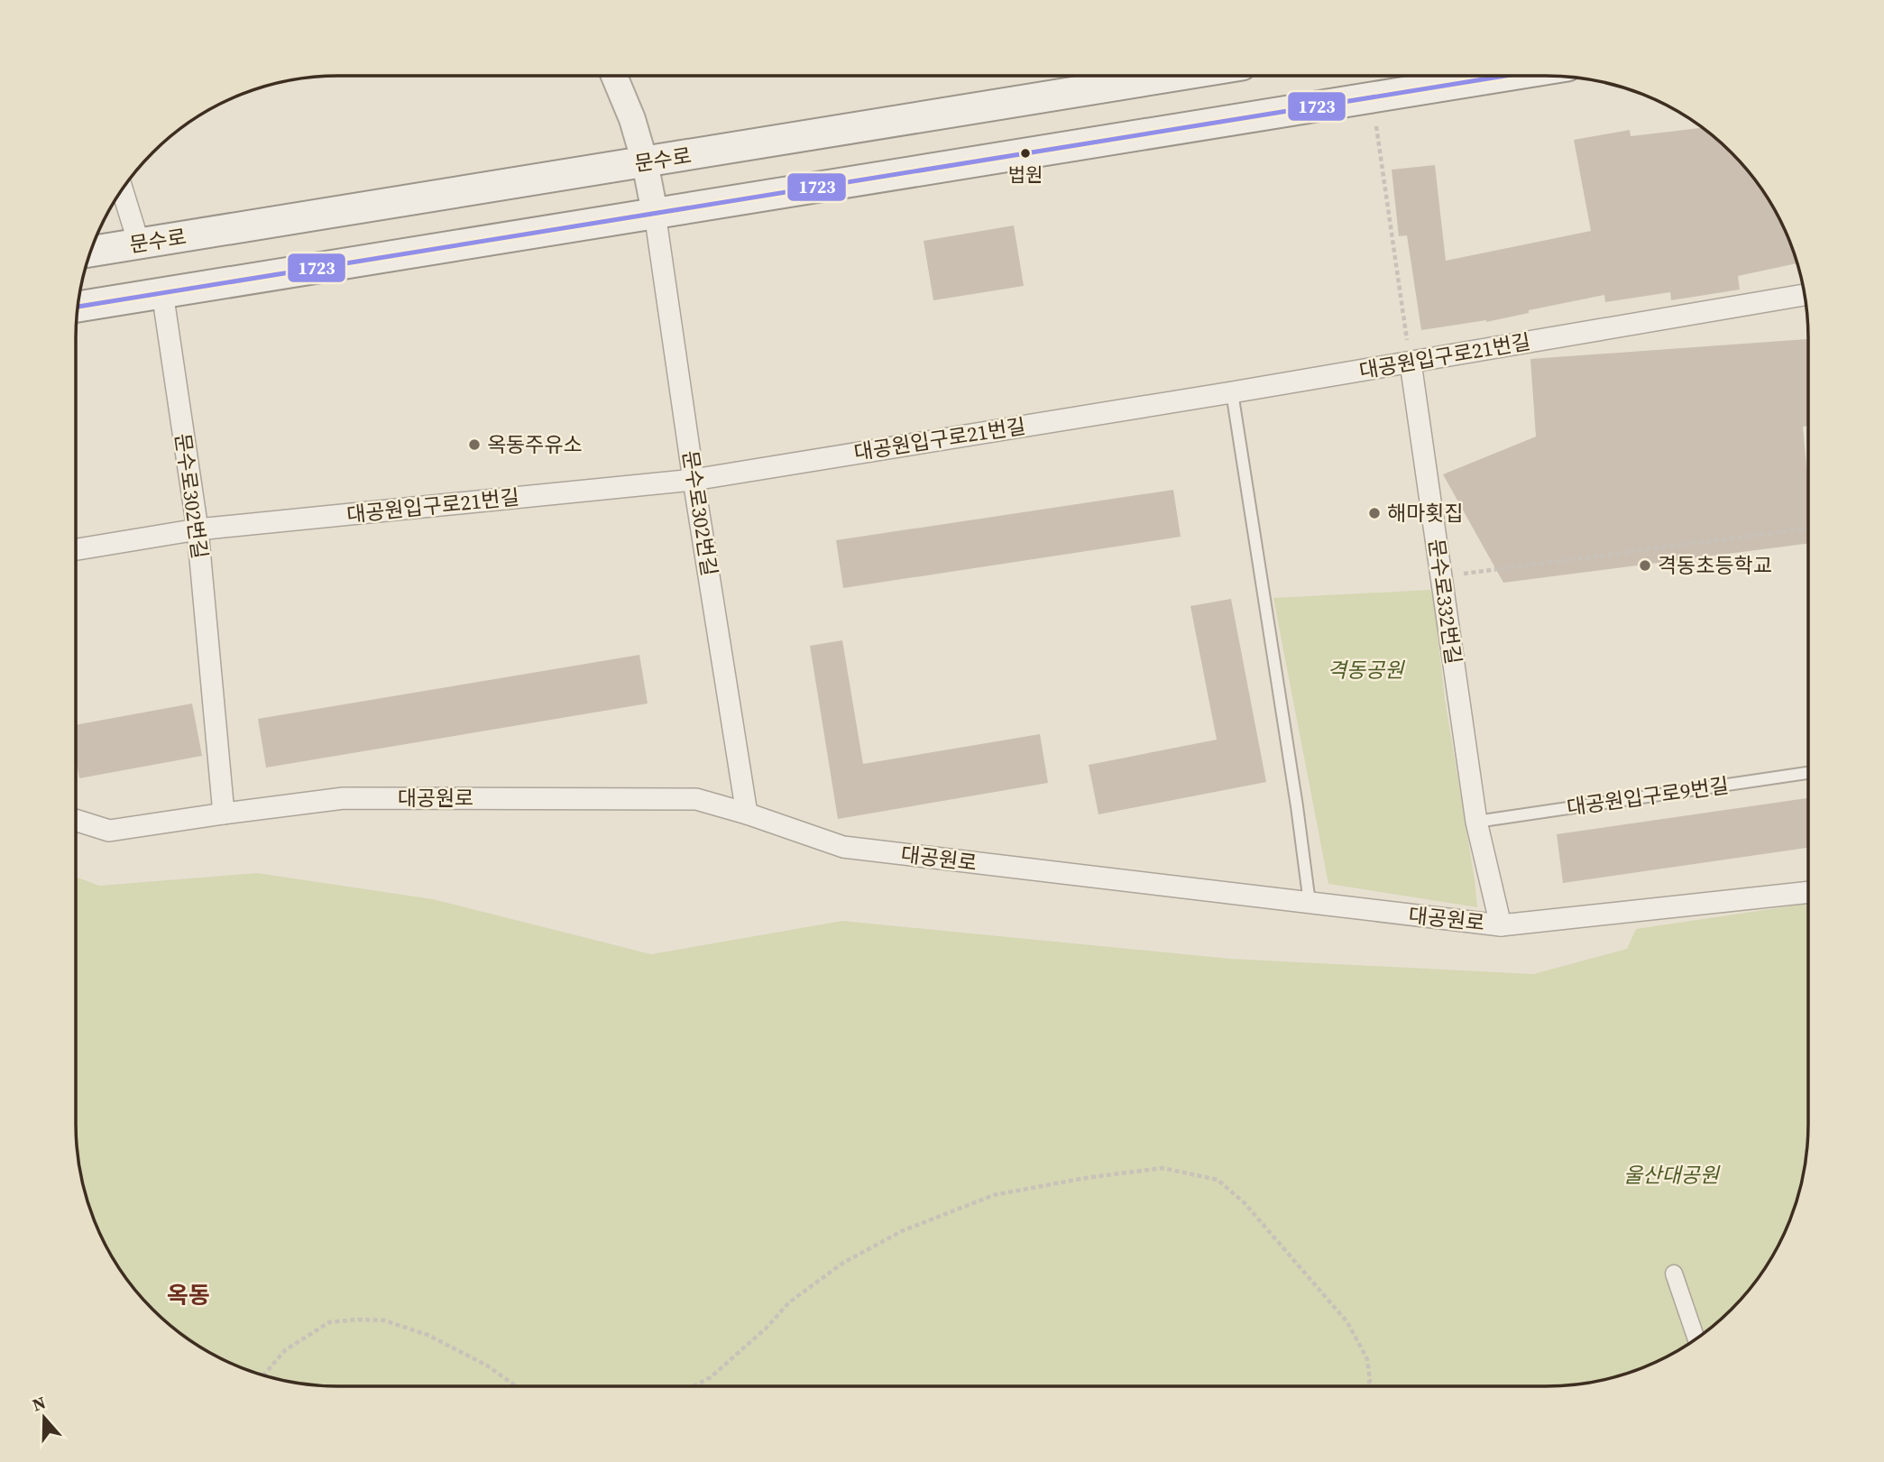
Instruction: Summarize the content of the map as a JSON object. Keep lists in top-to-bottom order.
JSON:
{
  "streets": {
    "main road": ["문수로"],
    "street": [
      "대공원입구로21번길",
      "문수로302번길",
      "문수로332번길",
      "대공원로"
    ],
    "lane": ["대공원입구로9번길"]
  },
  "crossings": [
    ["대공원입구로21번길", "문수로302번길"],
    ["대공원입구로21번길", "문수로332번길"],
    ["문수로302번길", "대공원로"],
    ["문수로332번길", "대공원입구로9번길"],
    ["문수로332번길", "대공원로"]
  ],
  "districts": ["옥동"],
  "parks": ["격동공원", "울산대공원"],
  "places": [
    "법원",
    "옥동주유소",
    "해마횟집",
    "격동초등학교"
  ],
  "lines": ["transit line 1723"],
  "north": "top"
}
